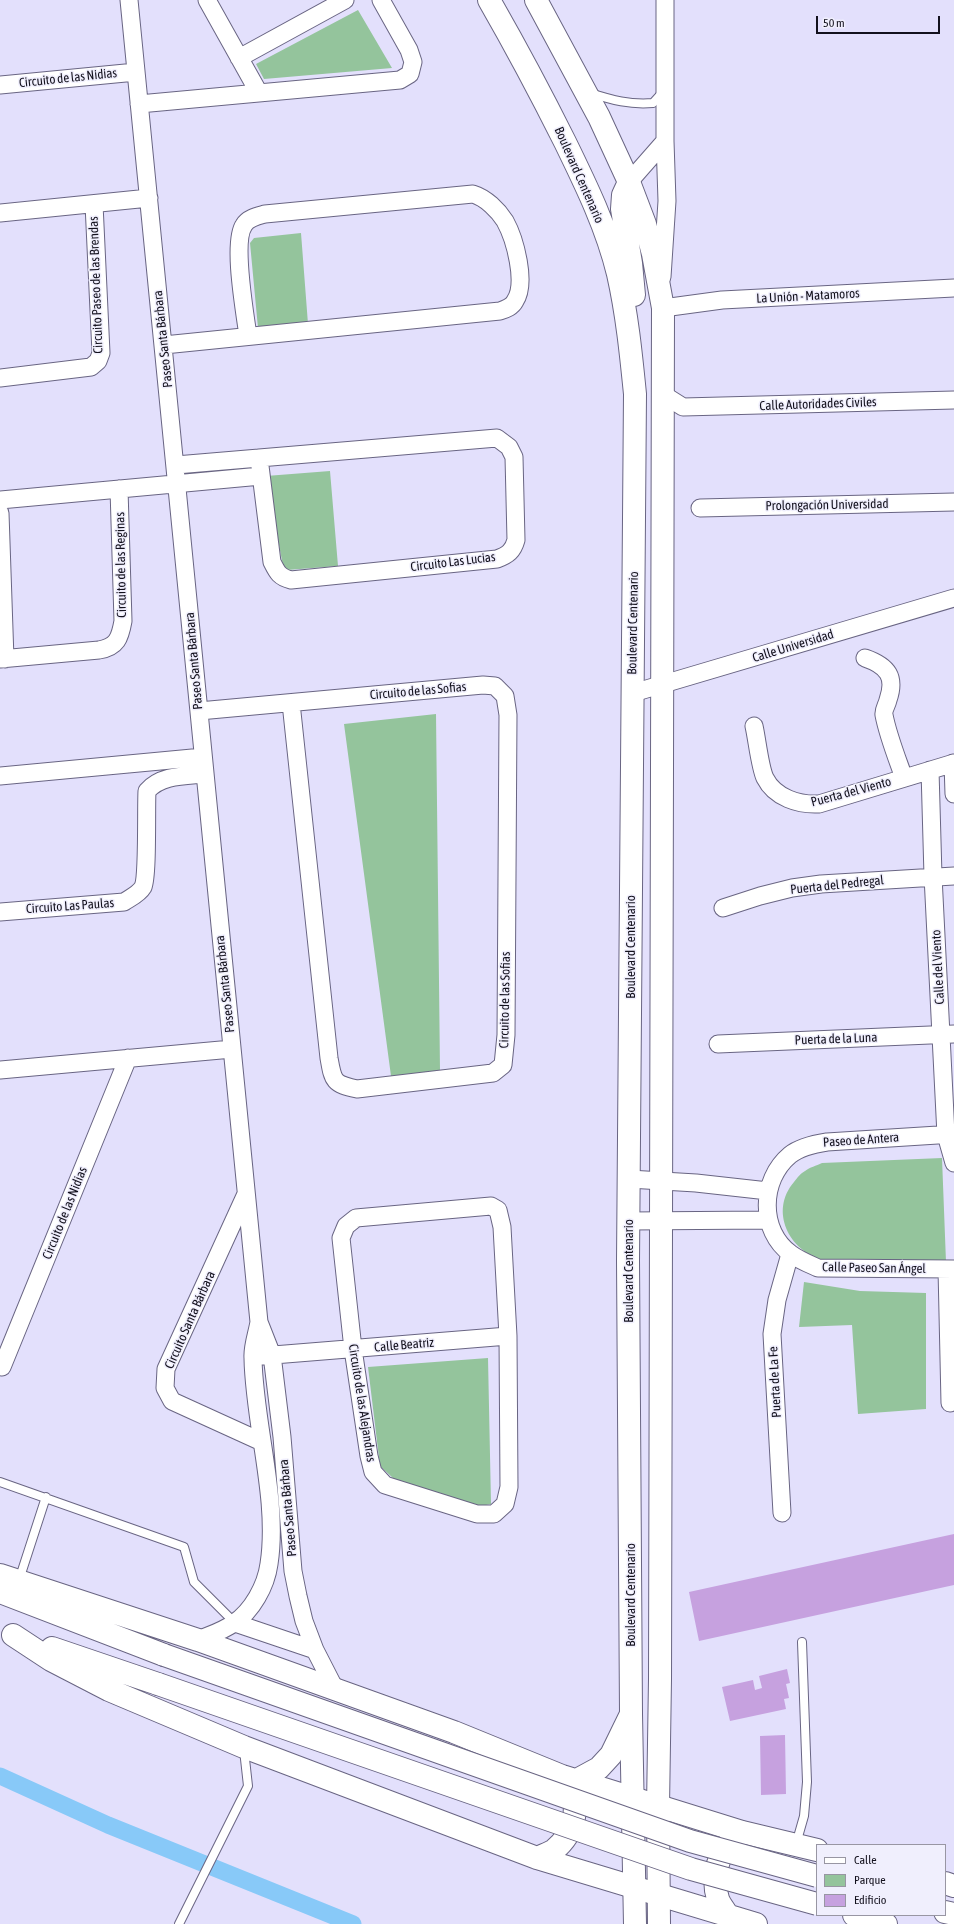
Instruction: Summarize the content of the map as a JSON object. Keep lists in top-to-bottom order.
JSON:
{
  "streets": {
    "main road": ["Boulevard Centenario"],
    "street": [
      "Circuito de las Nidias",
      "Circuito Paseo de las Brendas",
      "La Unión - Matamoros",
      "Paseo Santa Bárbara",
      "Calle Autoridades Civiles",
      "Prolongación Universidad",
      "Circuito Las Lucias",
      "Circuito de las Reginas",
      "Calle Universidad",
      "Circuito de las Sofias",
      "Puerta del Viento",
      "Puerta del Pedregal",
      "Circuito Las Paulas",
      "Calle del Viento",
      "Puerta de la Luna",
      "Paseo de Antera",
      "Calle Paseo San Ángel",
      "Circuito Santa Bárbara",
      "Calle Beatriz",
      "Puerta de La Fe",
      "Circuito de las Alejandras"
    ]
  },
  "crossings": [
    ["Circuito de las Nidias", "Paseo Santa Bárbara"],
    ["Boulevard Centenario", "Calle Universidad"],
    ["Circuito Paseo de las Brendas", "Paseo Santa Bárbara"],
    ["Paseo Santa Bárbara", "Circuito Las Lucias"],
    ["Paseo Santa Bárbara", "Circuito de las Sofias"],
    ["Paseo Santa Bárbara", "Circuito Las Paulas"],
    ["Paseo Santa Bárbara", "Circuito Santa Bárbara"],
    ["Paseo Santa Bárbara", "Calle Beatriz"],
    ["Puerta del Viento", "Calle del Viento"],
    ["Puerta del Pedregal", "Calle del Viento"],
    ["Calle del Viento", "Puerta de la Luna"],
    ["Calle del Viento", "Paseo de Antera"],
    ["Paseo de Antera", "Calle Paseo San Ángel"],
    ["Calle Paseo San Ángel", "Puerta de La Fe"],
    ["Calle Beatriz", "Circuito de las Alejandras"]
  ],
  "legend": ["Calle", "Parque", "Edificio"],
  "scale_bar": "50 m"
}
